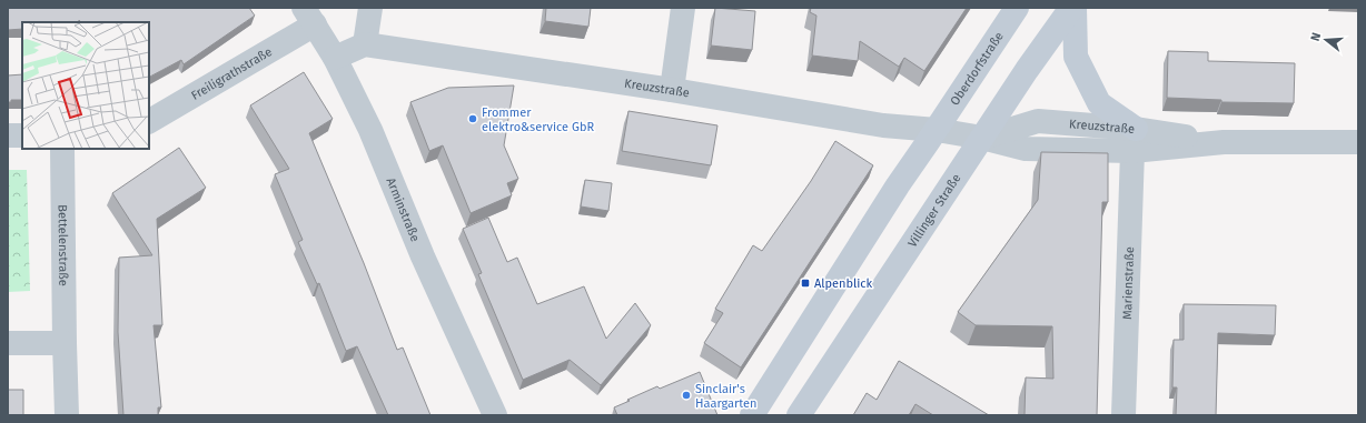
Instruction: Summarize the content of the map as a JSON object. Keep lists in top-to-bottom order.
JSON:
{
  "streets": {
    "main road": ["Oberdorfstraße", "Villinger Straße"],
    "street": [
      "Freiligrathstraße",
      "Kreuzstraße",
      "Arminstraße",
      "Bettelenstraße",
      "Marienstraße"
    ]
  },
  "crossings": [
    ["Oberdorfstraße", "Kreuzstraße"],
    ["Freiligrathstraße", "Arminstraße"],
    ["Kreuzstraße", "Villinger Straße"],
    ["Kreuzstraße", "Marienstraße"]
  ],
  "places": {
    "other": ["Frommer elektro&service GbR", "Sinclair's Haargarten"],
    "transit": ["Alpenblick"]
  },
  "north": "left"
}
